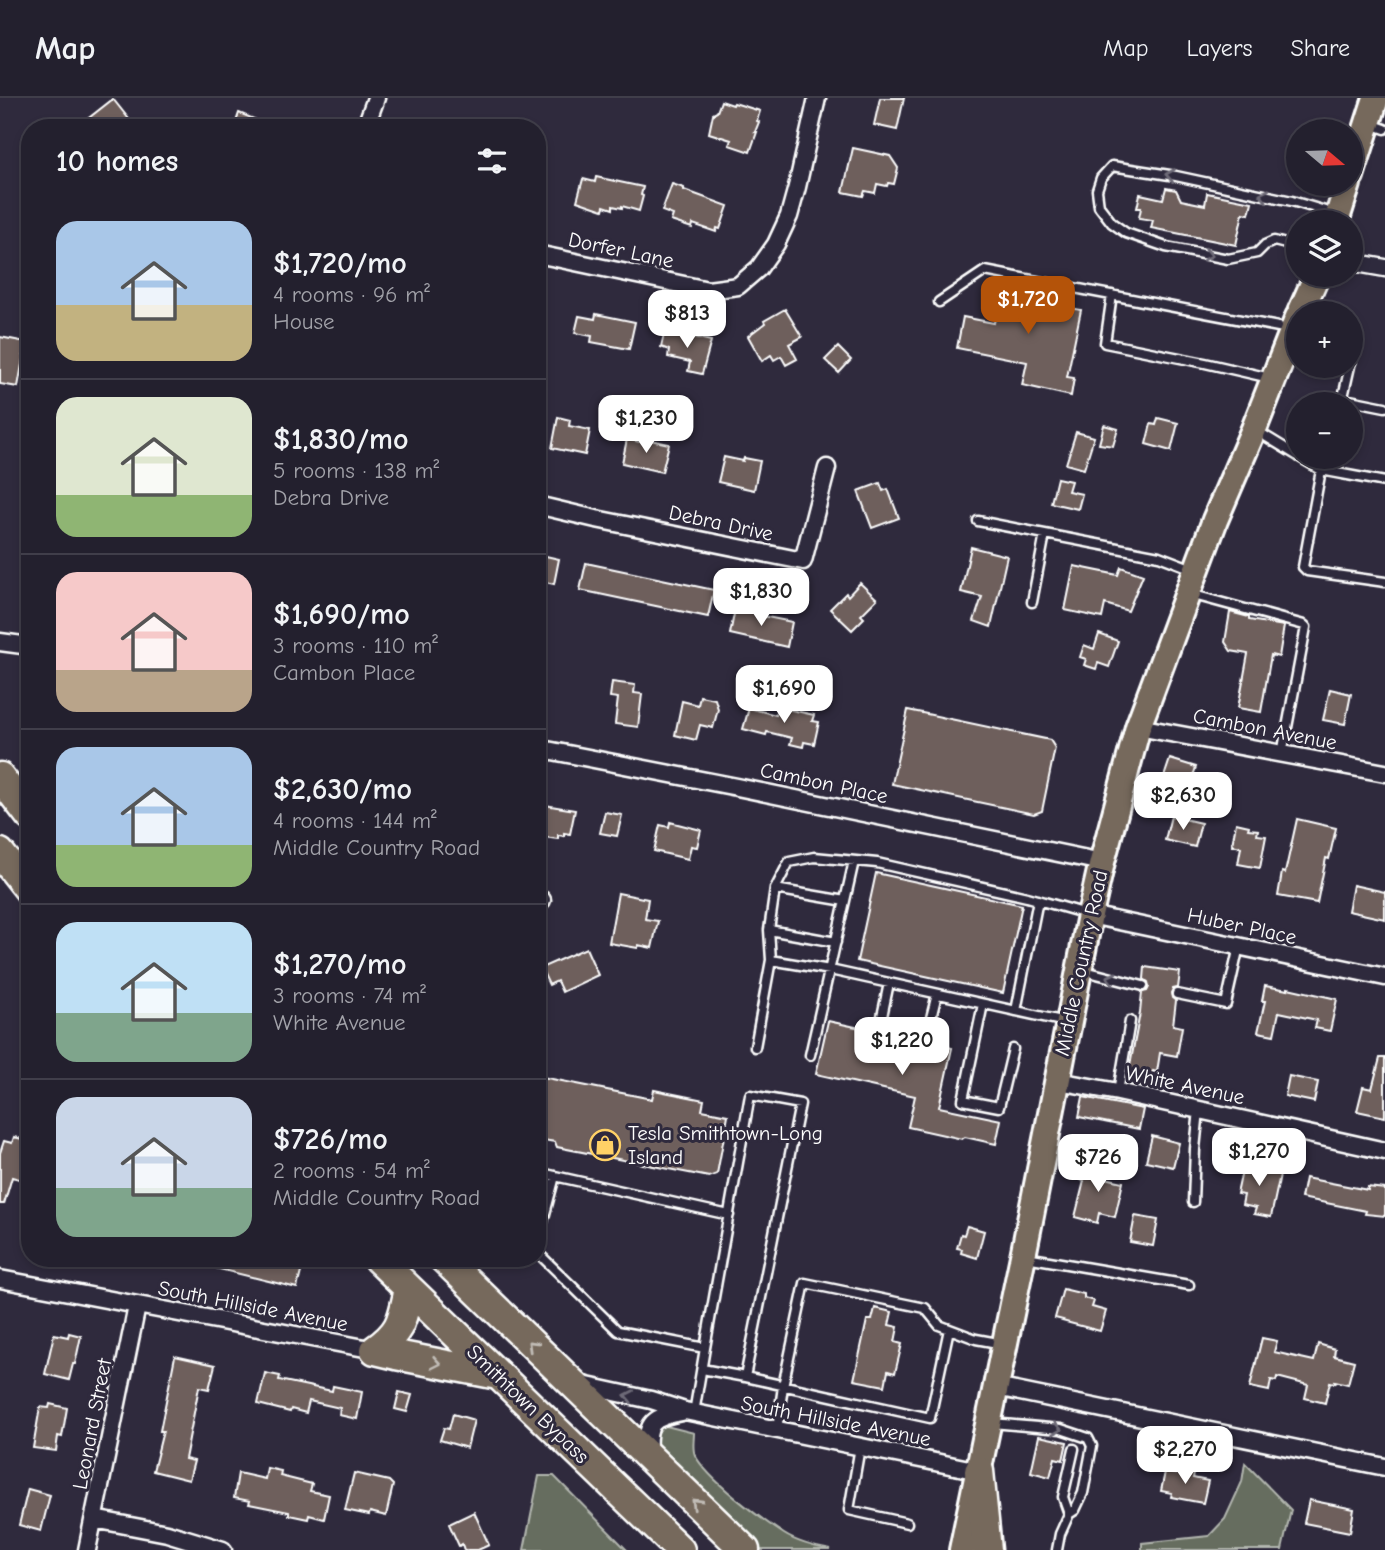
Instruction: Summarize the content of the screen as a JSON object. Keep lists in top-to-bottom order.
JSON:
{
  "streets": {
    "highway": ["Smithtown Bypass"],
    "main road": ["Middle Country Road"],
    "street": [
      "Dorfer Lane",
      "Debra Drive",
      "Cambon Avenue",
      "Cambon Place",
      "Huber Place",
      "White Avenue",
      "South Hillside Avenue",
      "Leonard Street"
    ]
  },
  "crossings": [
    ["Cambon Avenue", "Middle Country Road"],
    ["Cambon Place", "Middle Country Road"],
    ["Huber Place", "Middle Country Road"],
    ["Middle Country Road", "White Avenue"],
    ["Middle Country Road", "South Hillside Avenue"],
    ["South Hillside Avenue", "Leonard Street"]
  ],
  "places": {
    "shop": ["Tesla Smithtown-Long Island"]
  },
  "north": "right",
  "page": {
    "header": "Map",
    "nav": ["Map", "Layers", "Share"],
    "map_buttons": ["+", "−"],
    "heading": "10 homes",
    "list": [
      {
        "name": "$1,720/mo",
        "note": "4 rooms · 96 m² · House"
      },
      {
        "name": "$1,830/mo",
        "note": "5 rooms · 138 m² · Debra Drive"
      },
      {
        "name": "$1,690/mo",
        "note": "3 rooms · 110 m² · Cambon Place"
      },
      {
        "name": "$2,630/mo",
        "note": "4 rooms · 144 m² · Middle Country Road"
      },
      {
        "name": "$1,270/mo",
        "note": "3 rooms · 74 m² · White Avenue"
      },
      {
        "name": "$726/mo",
        "note": "2 rooms · 54 m² · Middle Country Road"
      }
    ],
    "price": [
      "$1,720",
      "$813",
      "$1,230",
      "$1,830",
      "$1,690",
      "$2,630",
      "$1,220",
      "$1,270",
      "$726",
      "$2,270"
    ]
  }
}
